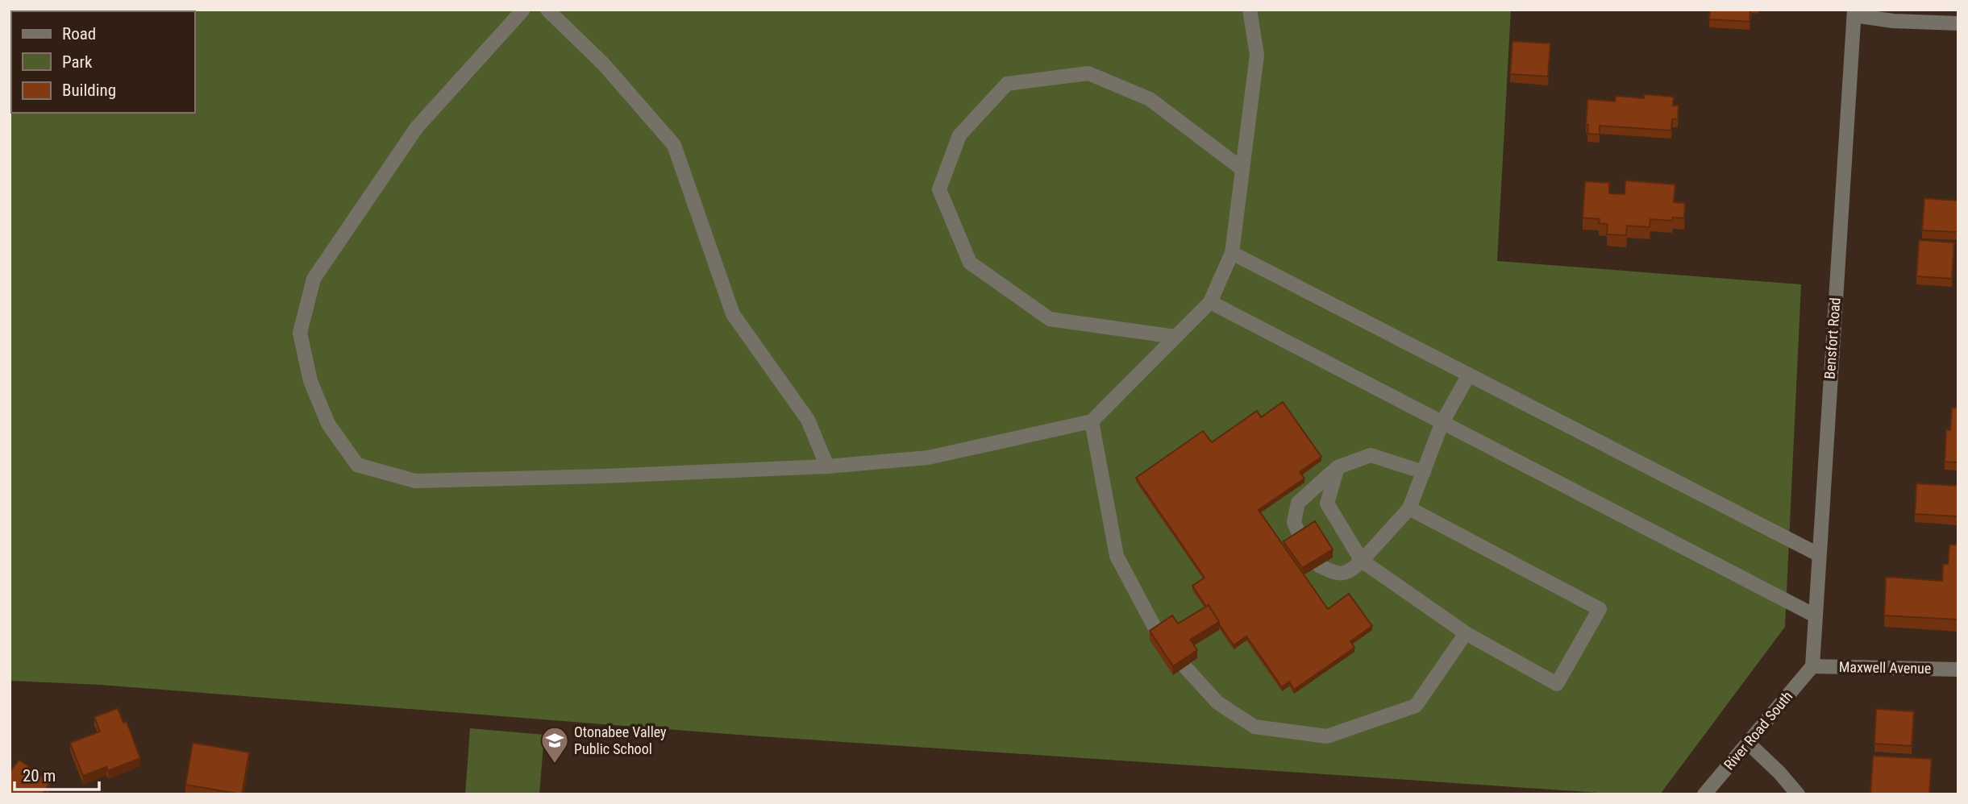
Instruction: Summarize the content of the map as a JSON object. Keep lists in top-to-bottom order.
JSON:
{
  "streets": {
    "street": ["Bensfort Road", "Maxwell Avenue", "River Road South"]
  },
  "crossings": [
    ["Bensfort Road", "Maxwell Avenue"],
    ["Bensfort Road", "River Road South"],
    ["Maxwell Avenue", "River Road South"]
  ],
  "places": {
    "school or university": ["Otonabee Valley Public School"]
  },
  "legend": ["Road", "Park", "Building"],
  "scale_bar": "20 m"
}
